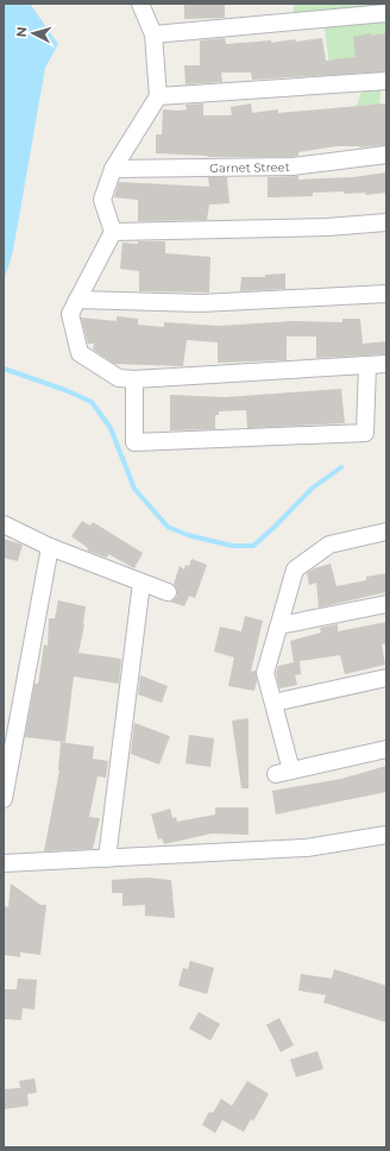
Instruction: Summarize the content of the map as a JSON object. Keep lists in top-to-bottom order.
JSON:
{
  "streets": {
    "street": ["Garnet Street"]
  },
  "north": "left"
}
